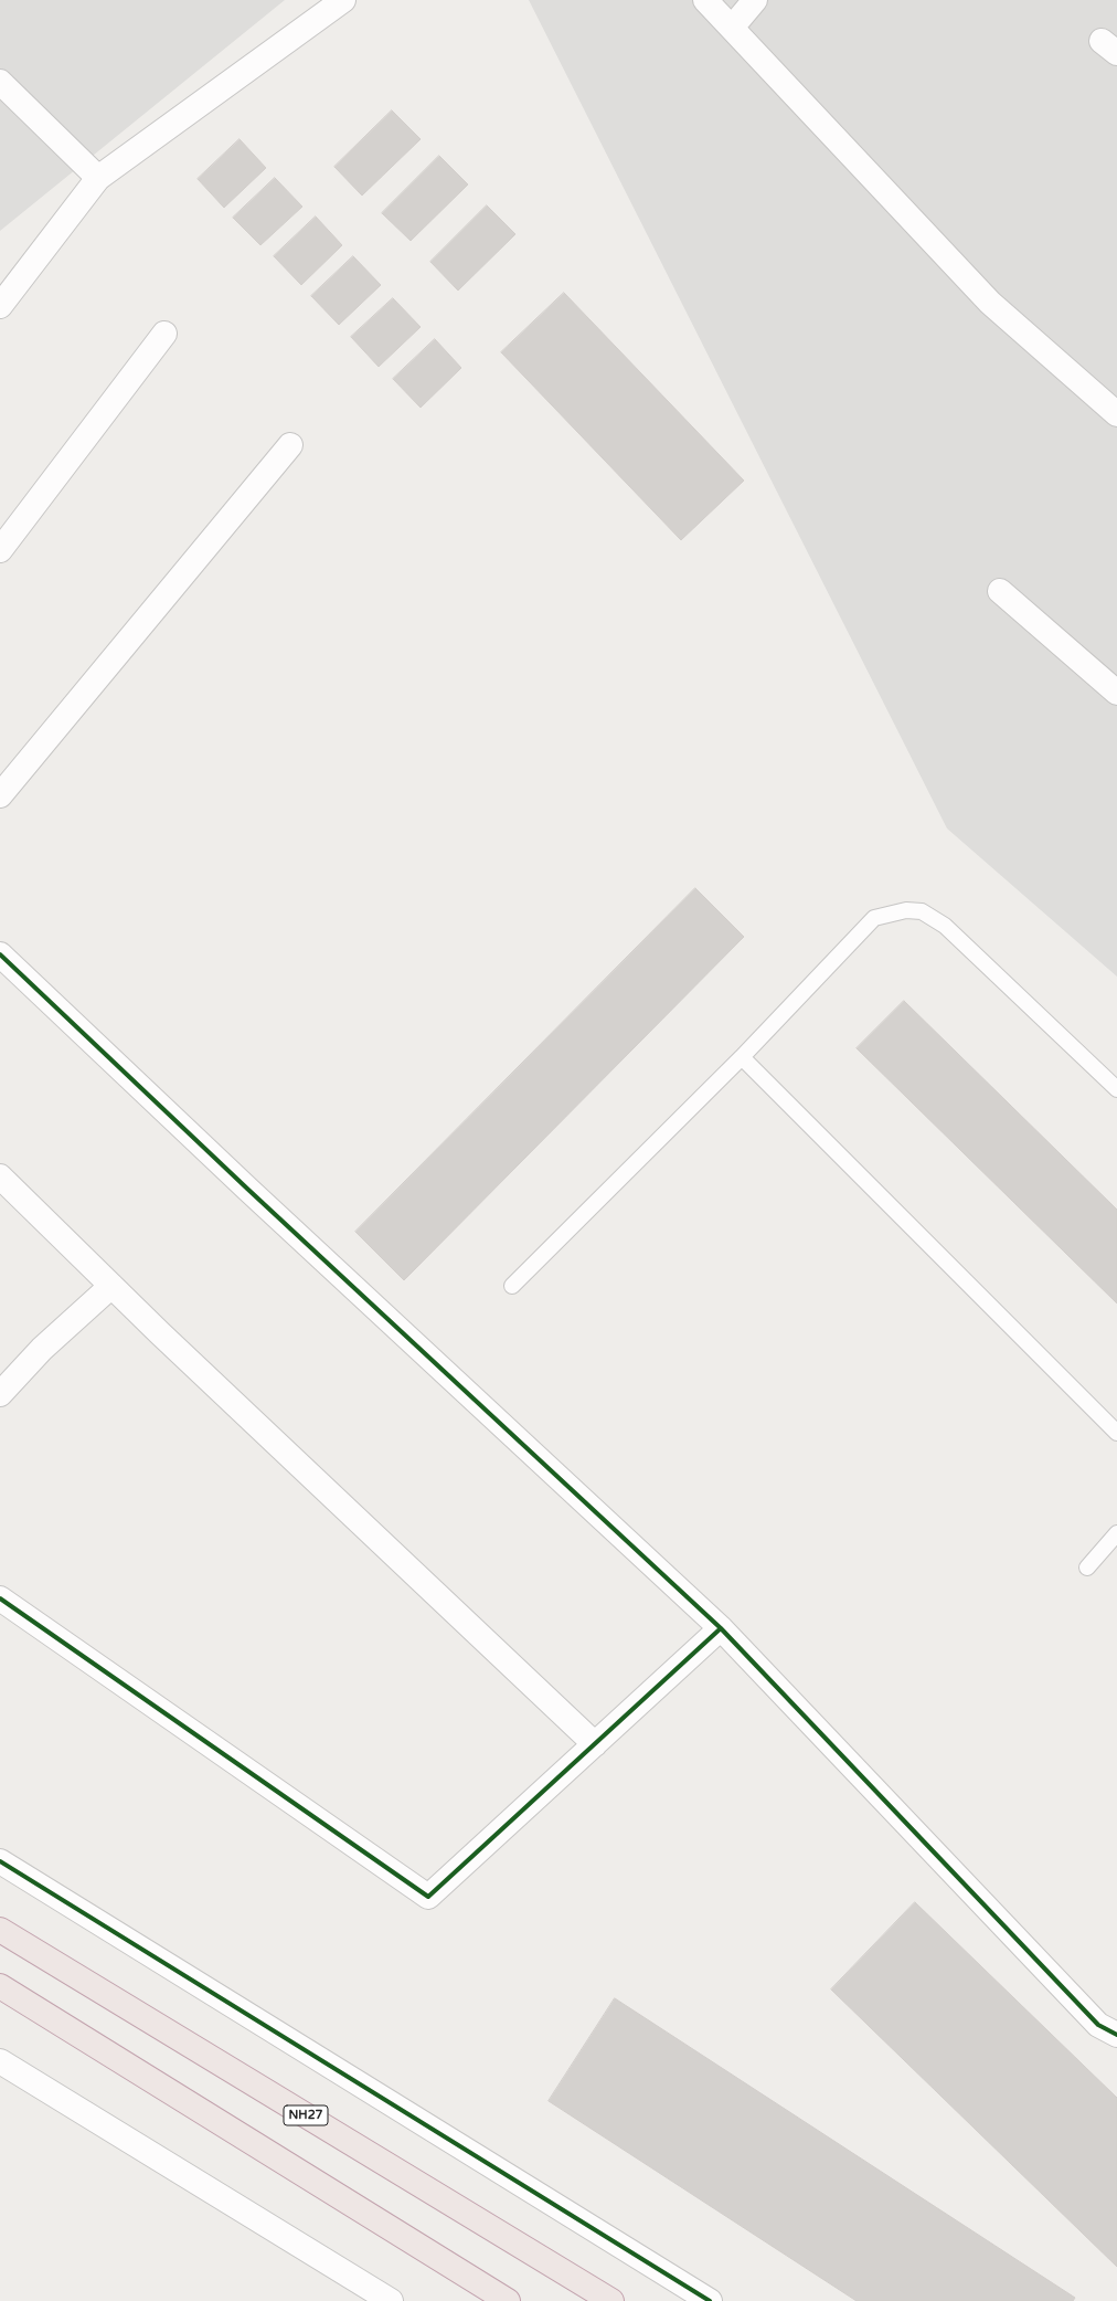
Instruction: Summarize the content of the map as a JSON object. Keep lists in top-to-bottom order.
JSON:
{
  "streets": {
    "highway": ["NH27"]
  }
}
